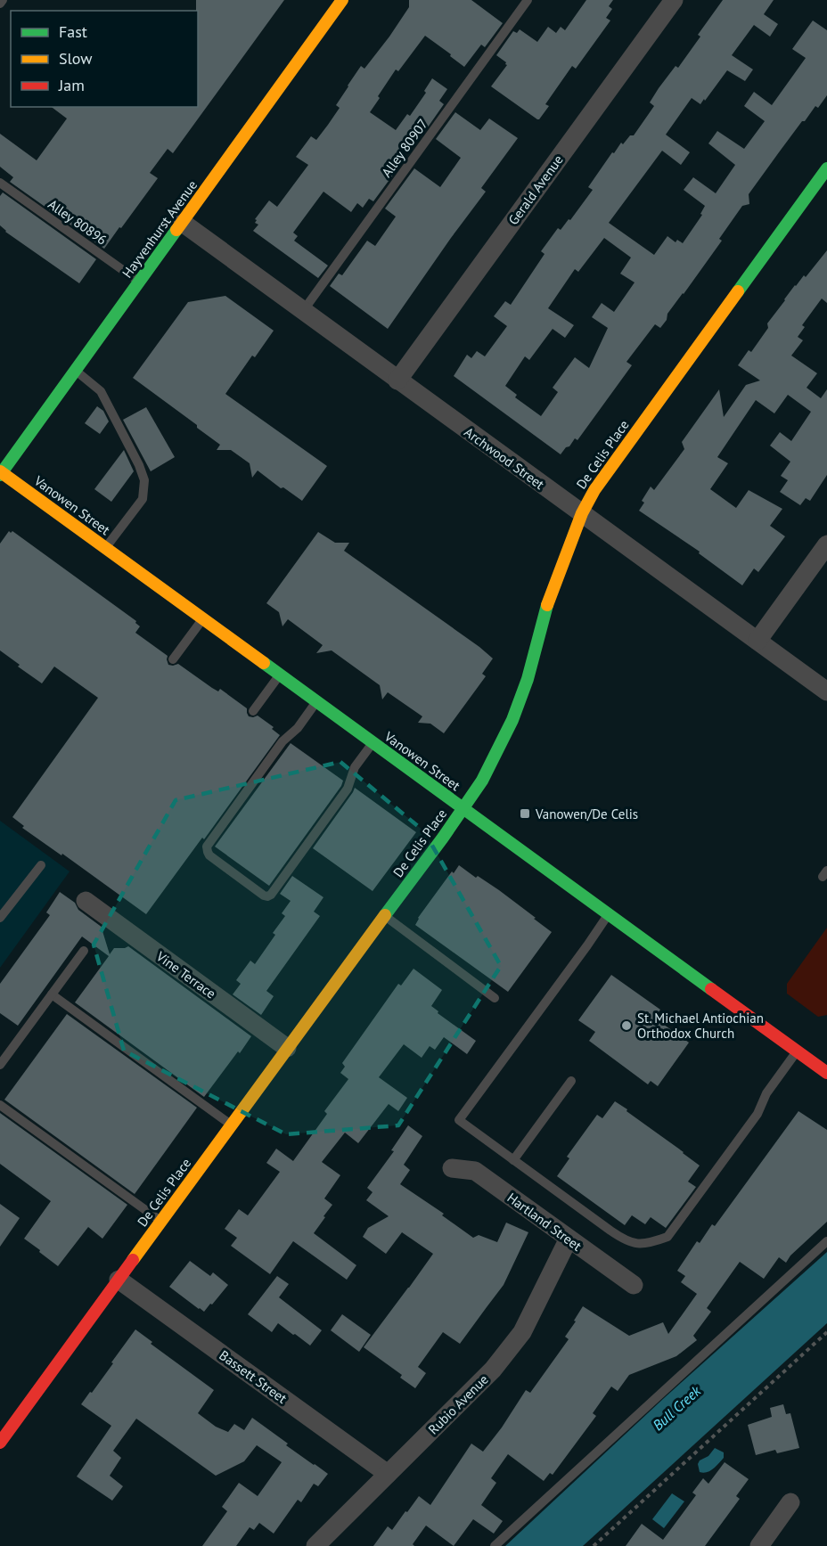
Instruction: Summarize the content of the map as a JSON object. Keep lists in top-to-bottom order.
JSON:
{
  "streets": {
    "main road": ["Hayvenhurst Avenue", "De Celis Place", "Vanowen Street"],
    "street": [
      "Gerald Avenue",
      "Archwood Street",
      "Vine Terrace",
      "Hartland Street",
      "Bassett Street",
      "Rubio Avenue"
    ],
    "lane": ["Alley 80907", "Alley 80896"]
  },
  "crossings": [
    ["Alley 80907", "Archwood Street"],
    ["Gerald Avenue", "Archwood Street"],
    ["Alley 80896", "Hayvenhurst Avenue"],
    ["Hayvenhurst Avenue", "Archwood Street"],
    ["Hayvenhurst Avenue", "Vanowen Street"],
    ["De Celis Place", "Archwood Street"],
    ["De Celis Place", "Vanowen Street"],
    ["De Celis Place", "Vine Terrace"],
    ["De Celis Place", "Bassett Street"],
    ["Hartland Street", "Rubio Avenue"],
    ["Bassett Street", "Rubio Avenue"]
  ],
  "water": ["Bull Creek"],
  "places": {
    "transit": ["Vanowen/De Celis"],
    "other": ["St. Michael Antiochian Orthodox Church"]
  },
  "legend": ["Fast", "Slow", "Jam"]
}
